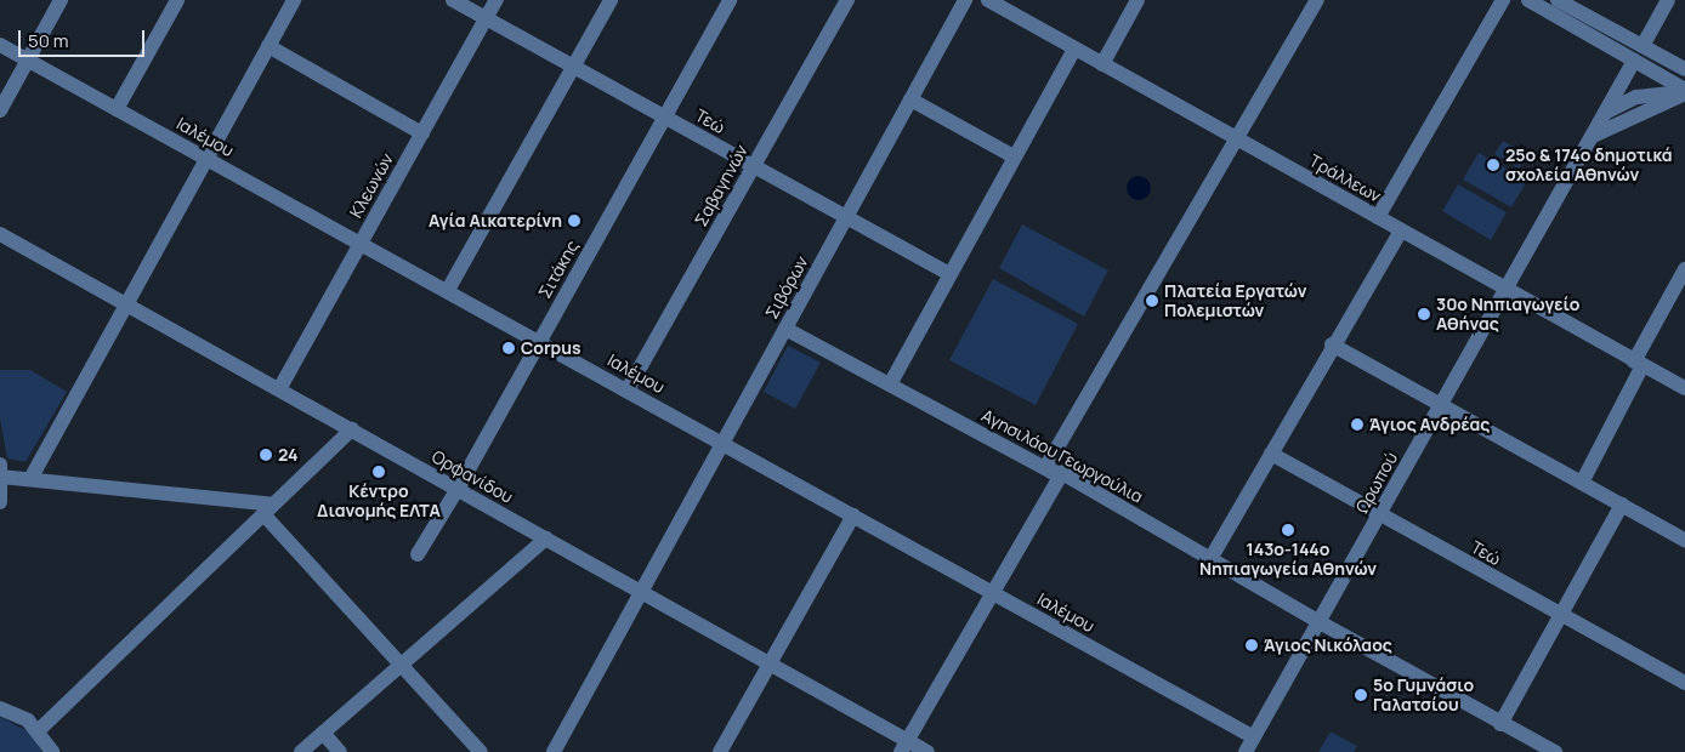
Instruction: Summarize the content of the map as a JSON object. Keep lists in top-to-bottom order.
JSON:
{
  "streets": {
    "street": [
      "Τεώ",
      "Ιαλέμου",
      "Τράλλεων",
      "Κλεωνών",
      "Σαβαγηνών",
      "Σιτάκης",
      "Σιβόρων",
      "Αγησιλάου Γεωργούλια",
      "Ορφανίδου",
      "Ωρωπού"
    ]
  },
  "crossings": [
    ["Τεώ", "Κλεωνών"],
    ["Τεώ", "Σαβαγηνών"],
    ["Τεώ", "Σιτάκης"],
    ["Τεώ", "Σιβόρων"],
    ["Τεώ", "Ωρωπού"],
    ["Ιαλέμου", "Κλεωνών"],
    ["Ιαλέμου", "Σαβαγηνών"],
    ["Ιαλέμου", "Σιτάκης"],
    ["Ιαλέμου", "Σιβόρων"],
    ["Ιαλέμου", "Ωρωπού"],
    ["Τράλλεων", "Ωρωπού"],
    ["Κλεωνών", "Ορφανίδου"],
    ["Σιτάκης", "Ορφανίδου"],
    ["Σιβόρων", "Αγησιλάου Γεωργούλια"],
    ["Σιβόρων", "Ορφανίδου"],
    ["Αγησιλάου Γεωργούλια", "Ωρωπού"]
  ],
  "places": [
    "25ο & 174ο δημοτικά σχολεία Αθηνών",
    "Αγία Αικατερίνη",
    "Πλατεία Εργατών Πολεμιστών",
    "30ο Νηπιαγωγείο Αθήνας",
    "Corpus",
    "Άγιος Ανδρέας",
    "24",
    "Κέντρο Διανομής ΕΛΤΑ",
    "143ο-144ο Νηπιαγωγεία Αθηνών",
    "Άγιος Νικόλαος",
    "5ο Γυμνάσιο Γαλατσίου"
  ],
  "scale_bar": "50 m"
}
